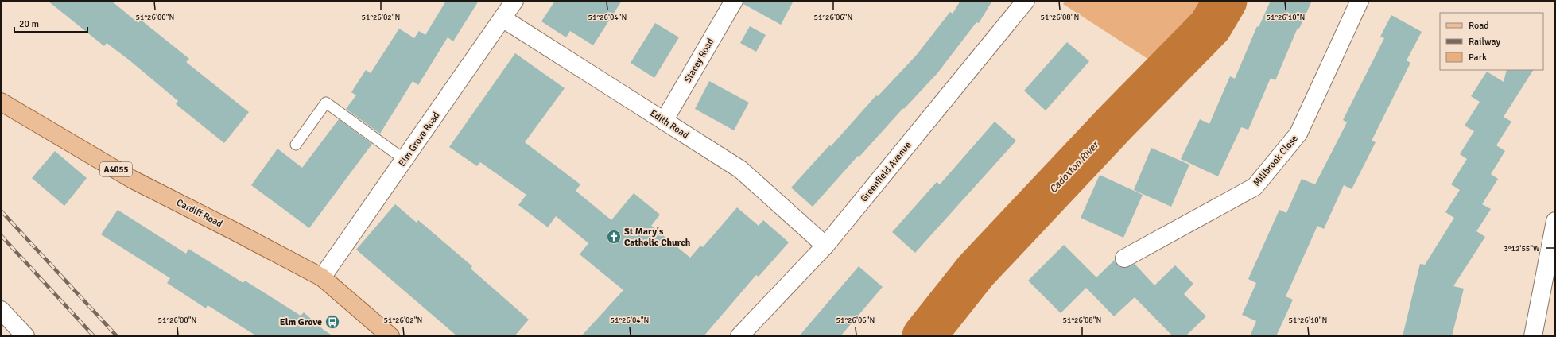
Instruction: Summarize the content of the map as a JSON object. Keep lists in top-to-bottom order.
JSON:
{
  "streets": {
    "main road": ["A4055", "Cardiff Road"],
    "street": [
      "Stacey Road",
      "Edith Road",
      "Elm Grove Road",
      "Millbrook Close",
      "Greenfield Avenue"
    ]
  },
  "crossings": [
    ["Stacey Road", "Edith Road"],
    ["Edith Road", "Elm Grove Road"],
    ["Edith Road", "Greenfield Avenue"],
    ["Elm Grove Road", "Cardiff Road"]
  ],
  "water": ["Cadoxton River"],
  "places": {
    "church": ["St Mary's Catholic Church"],
    "bus stop": ["Elm Grove"]
  },
  "legend": ["Road", "Railway", "Park"],
  "scale_bar": "20 m",
  "coordinates": [
    "51°26'00\"N",
    "51°26'02\"N",
    "51°26'04\"N",
    "51°26'06\"N",
    "51°26'08\"N",
    "51°26'10\"N",
    "3°12'55\"W"
  ]
}
